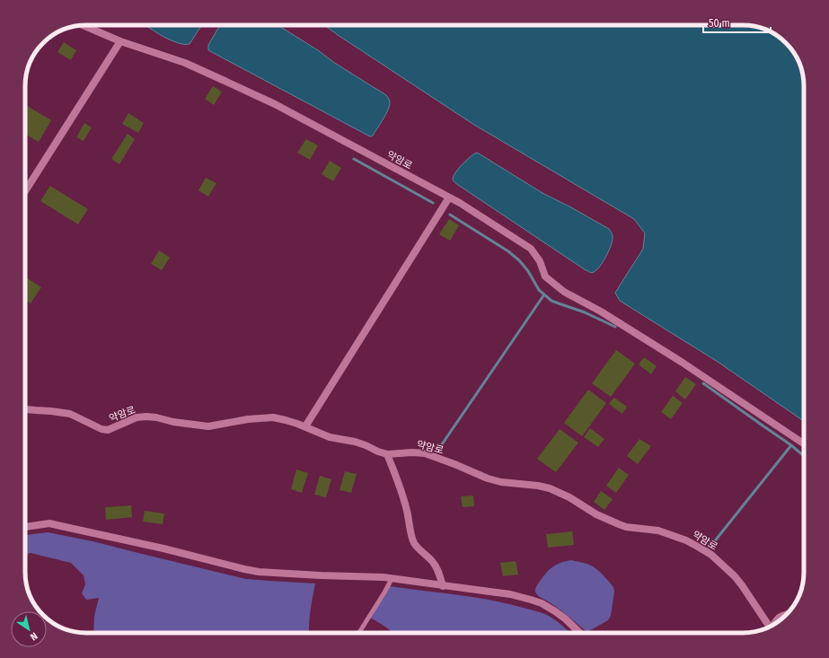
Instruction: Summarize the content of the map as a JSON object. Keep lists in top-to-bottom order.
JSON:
{
  "streets": {
    "street": ["약암로"]
  },
  "scale_bar": "50 m",
  "north": "bottom right"
}
